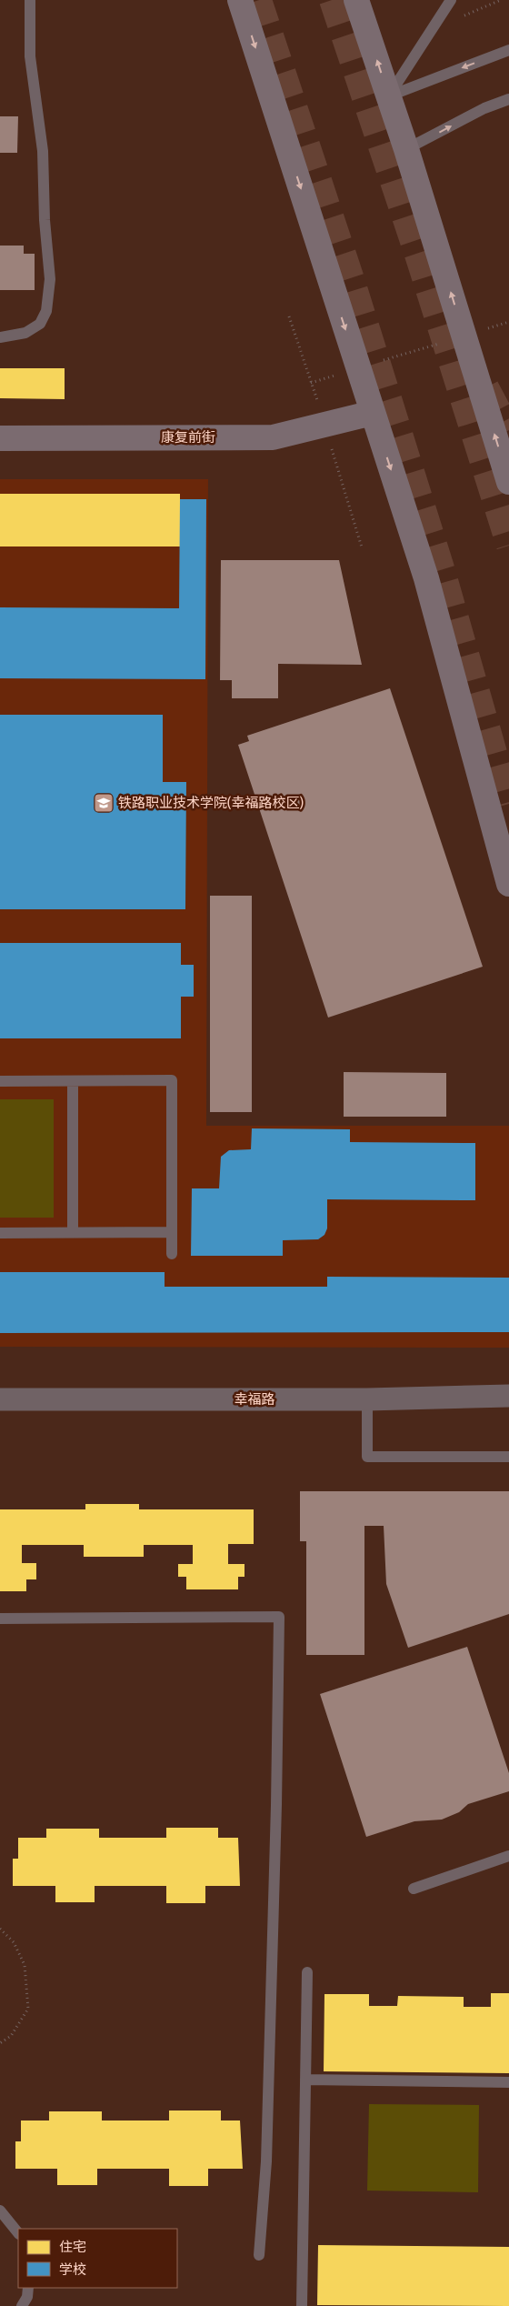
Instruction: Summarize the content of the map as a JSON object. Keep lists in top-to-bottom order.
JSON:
{
  "streets": {
    "main road": ["康复前街"],
    "street": ["幸福路"]
  },
  "places": {
    "school or university": ["铁路职业技术学院(幸福路校区)"]
  },
  "legend": ["住宅", "学校"]
}
